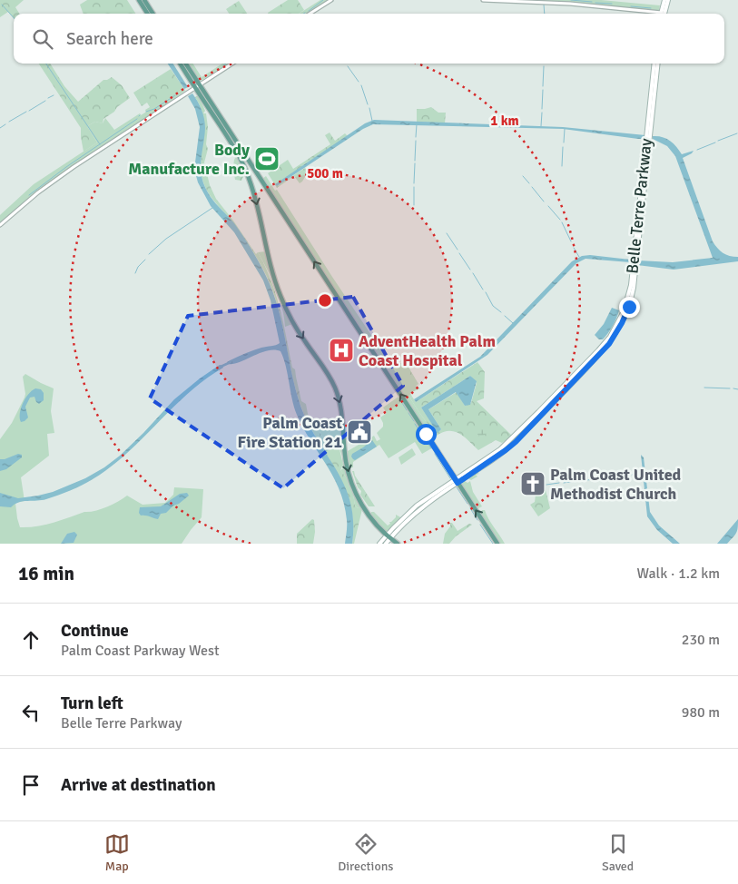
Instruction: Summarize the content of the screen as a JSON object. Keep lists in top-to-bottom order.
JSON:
{
  "streets": {
    "main road": ["Belle Terre Parkway"]
  },
  "places": {
    "sports": ["Body Manufacture Inc."],
    "hospital": ["AdventHealth Palm Coast Hospital"],
    "public building": ["Palm Coast Fire Station 21"],
    "church": ["Palm Coast United Methodist Church"]
  },
  "page": {
    "search": "Search here",
    "heading": ["16 min", "Walk · 1.2 km"],
    "list": [
      ["Continue", "Palm Coast Parkway West", "230 m"],
      ["Turn left", "Belle Terre Parkway", "980 m"],
      "Arrive at destination"
    ],
    "nav": ["Map", "Directions", "Saved"]
  },
  "rings": ["1 km", "500 m"]
}
